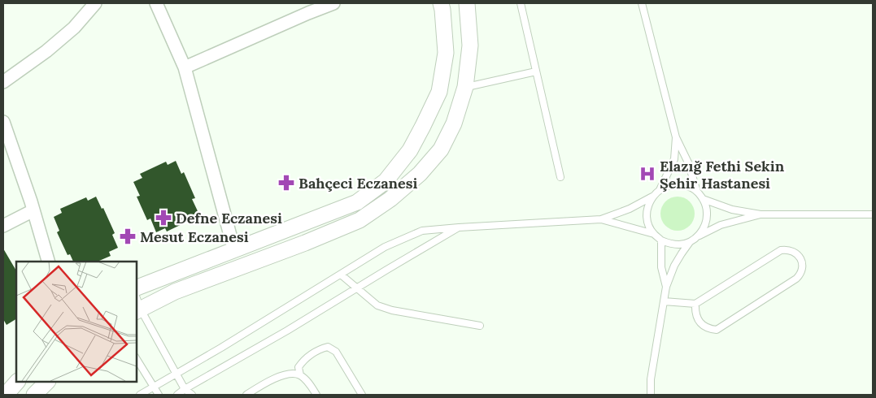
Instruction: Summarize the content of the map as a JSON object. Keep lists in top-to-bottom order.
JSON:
{
  "places": {
    "hospital": ["Elazığ Fethi Sekin Şehir Hastanesi"],
    "pharmacy": ["Bahçeci Eczanesi", "Defne Eczanesi", "Mesut Eczanesi"]
  }
}
